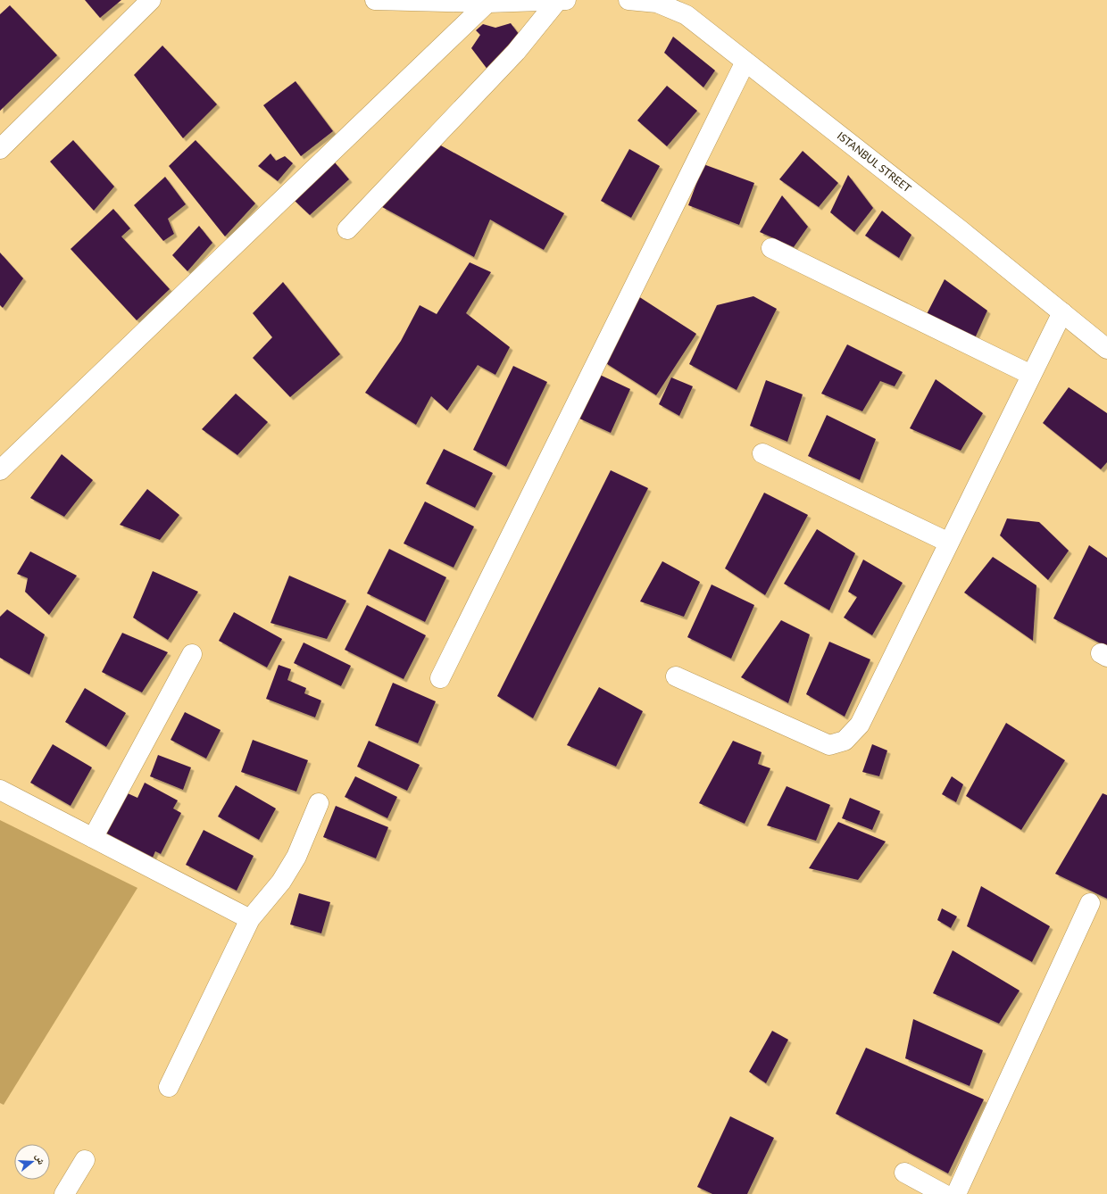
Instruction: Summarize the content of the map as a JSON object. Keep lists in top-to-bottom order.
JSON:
{
  "streets": {
    "street": ["ISTANBUL STREET"]
  },
  "north": "right"
}
